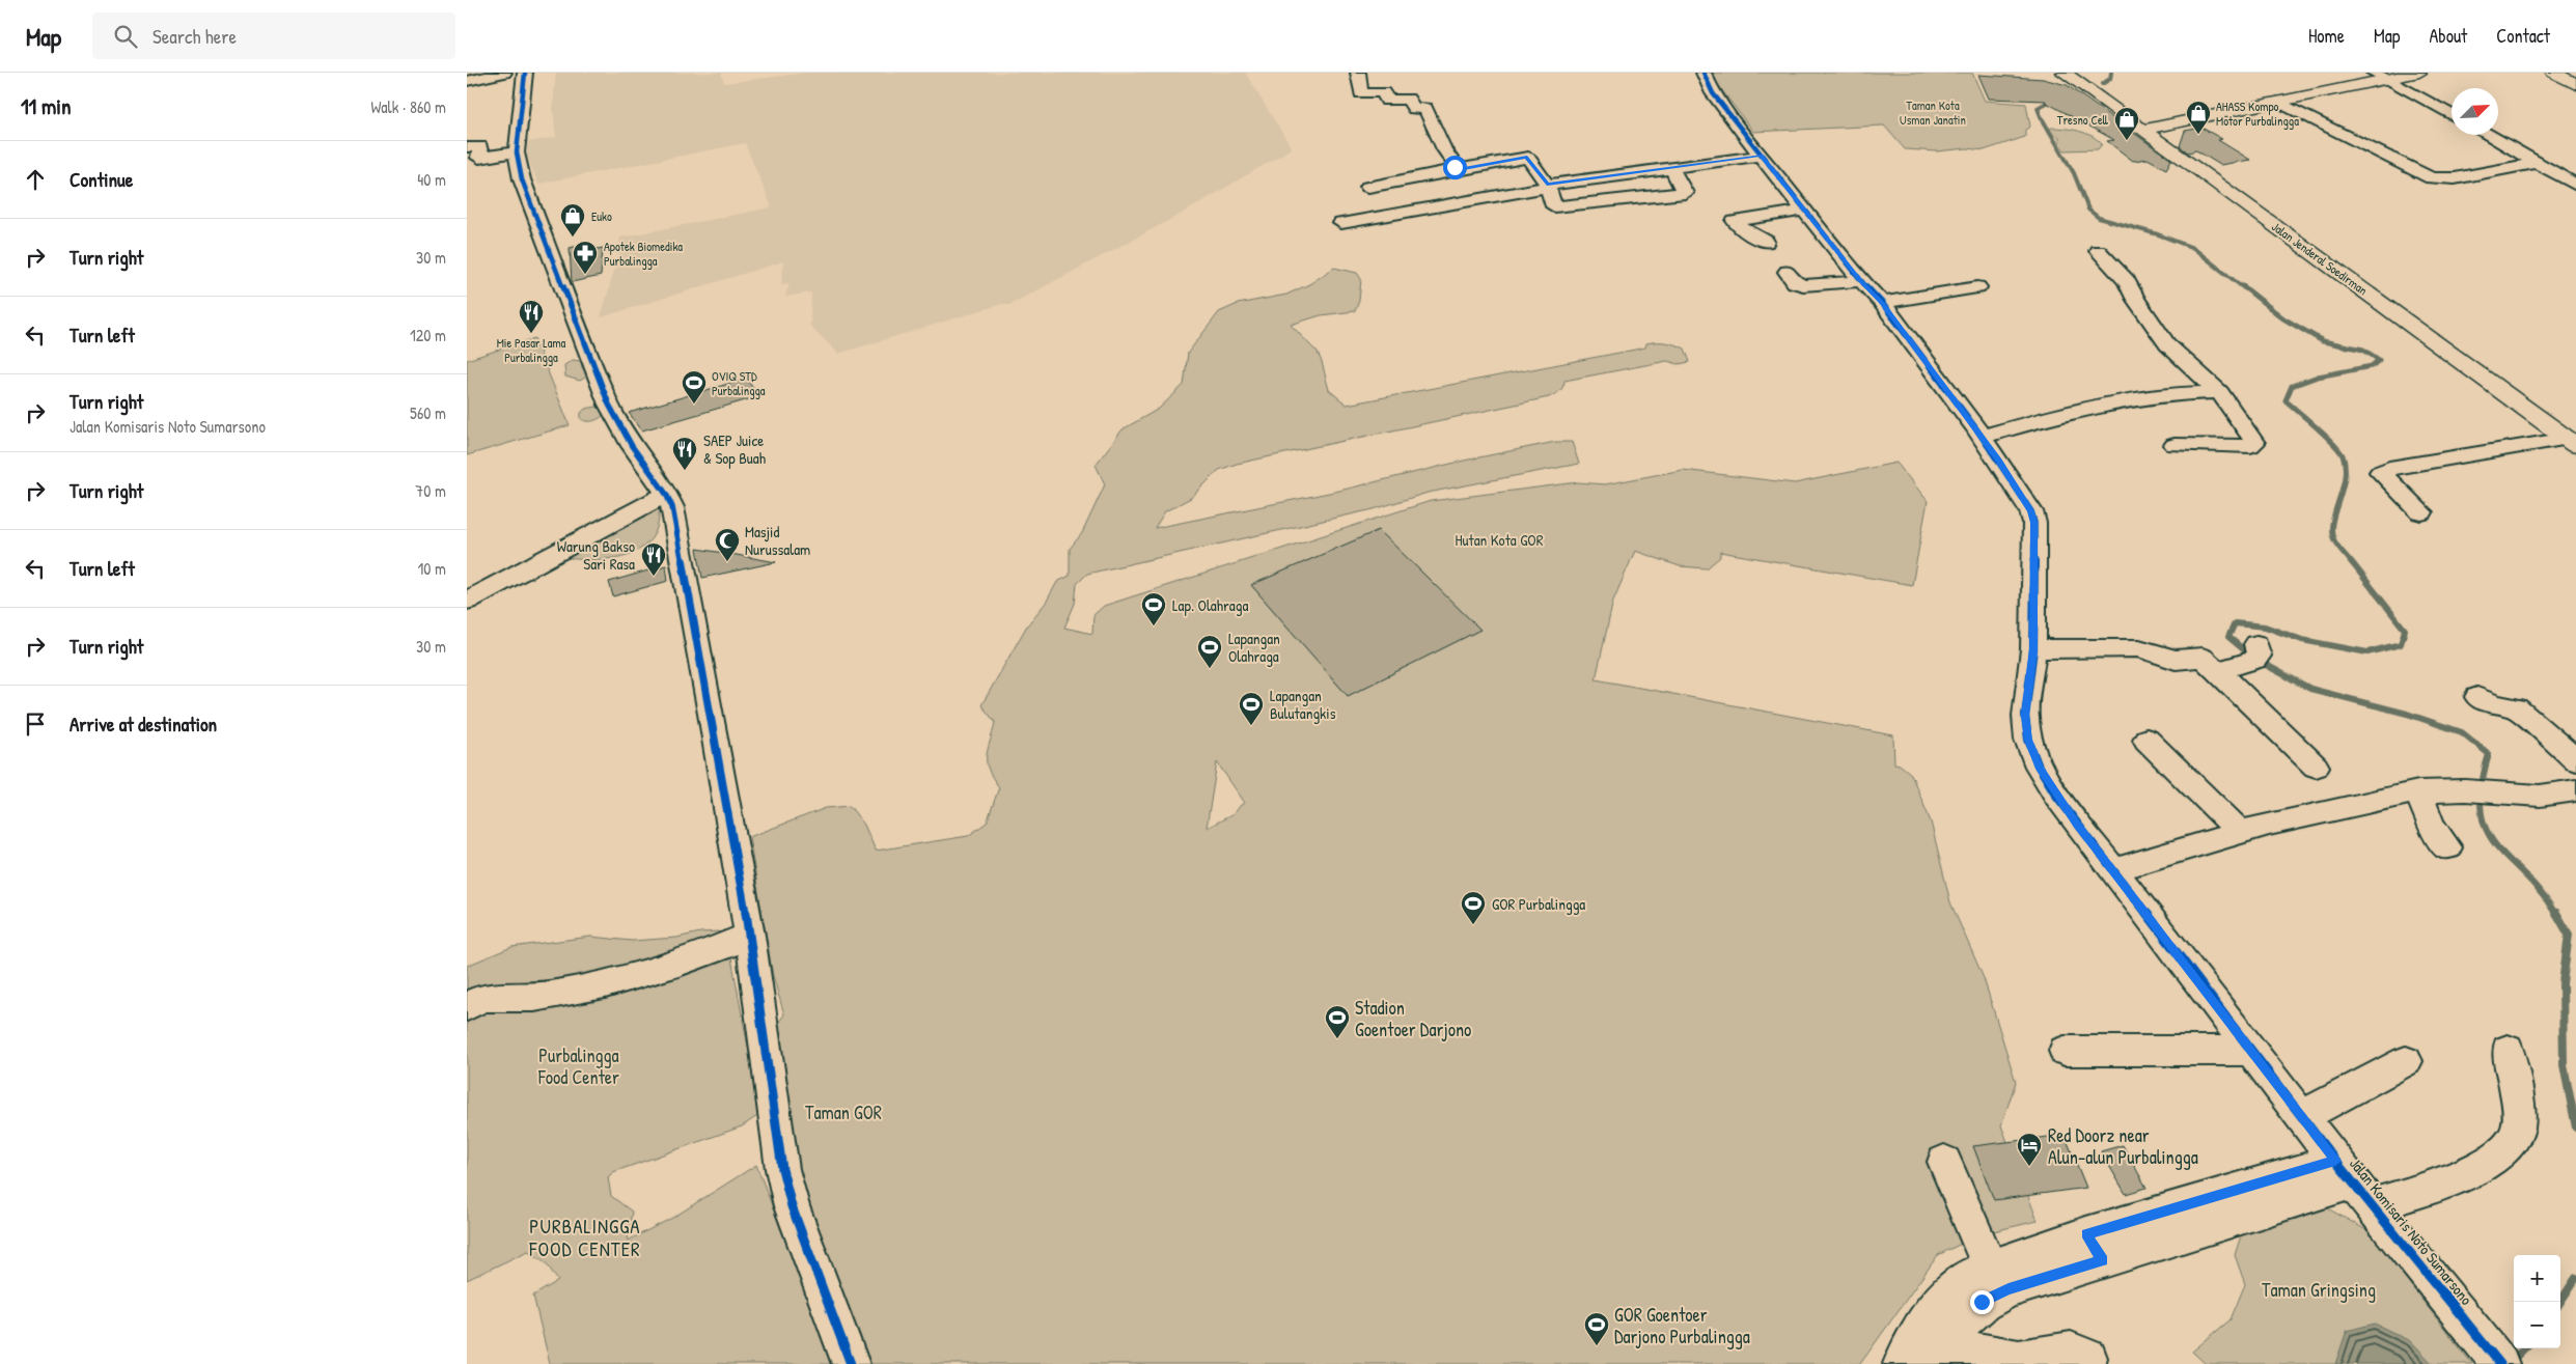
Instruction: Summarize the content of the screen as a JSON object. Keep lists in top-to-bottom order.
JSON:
{
  "streets": {
    "main road": ["Jalan Jenderal Soedirman"],
    "street": ["Jalan Komisaris Noto Sumarsono"]
  },
  "districts": ["PURBALINGGA FOOD CENTER"],
  "parks": [
    "Taman Kota Usman Janatin",
    "Hutan Kota GOR",
    "Purbalingga Food Center",
    "Taman GOR",
    "Taman Gringsing"
  ],
  "places": {
    "shop": ["AHASS Kompo Motor Purbalingga", "Tresno Cell", "Euko"],
    "pharmacy": ["Apotek Biomedika Purbalingga"],
    "restaurant": ["Mie Pasar Lama Purbalingga", "SAEP Juice & Sop Buah", "Warung Bakso Sari Rasa"],
    "sports": [
      "OVIQ STD Purbalingga",
      "Lap. Olahraga",
      "Lapangan Olahraga",
      "Lapangan Bulutangkis",
      "GOR Purbalingga",
      "Stadion Goentoer Darjono",
      "GOR Goentoer Darjono Purbalingga"
    ],
    "mosque": ["Masjid Nurussalam"],
    "hotel": ["Red Doorz near Alun-alun Purbalingga"]
  },
  "north": "top right",
  "page": {
    "header": "Map",
    "search": "Search here",
    "nav": [
      "Home",
      "Map",
      "About",
      "Contact"
    ],
    "heading": ["11 min", "Walk · 860 m"],
    "list": [
      ["Continue", "40 m"],
      ["Turn right", "30 m"],
      ["Turn left", "120 m"],
      ["Turn right", "Jalan Komisaris Noto Sumarsono", "560 m"],
      ["Turn right", "70 m"],
      ["Turn left", "10 m"],
      ["Turn right", "30 m"],
      "Arrive at destination"
    ],
    "map_buttons": ["+", "−"]
  }
}
